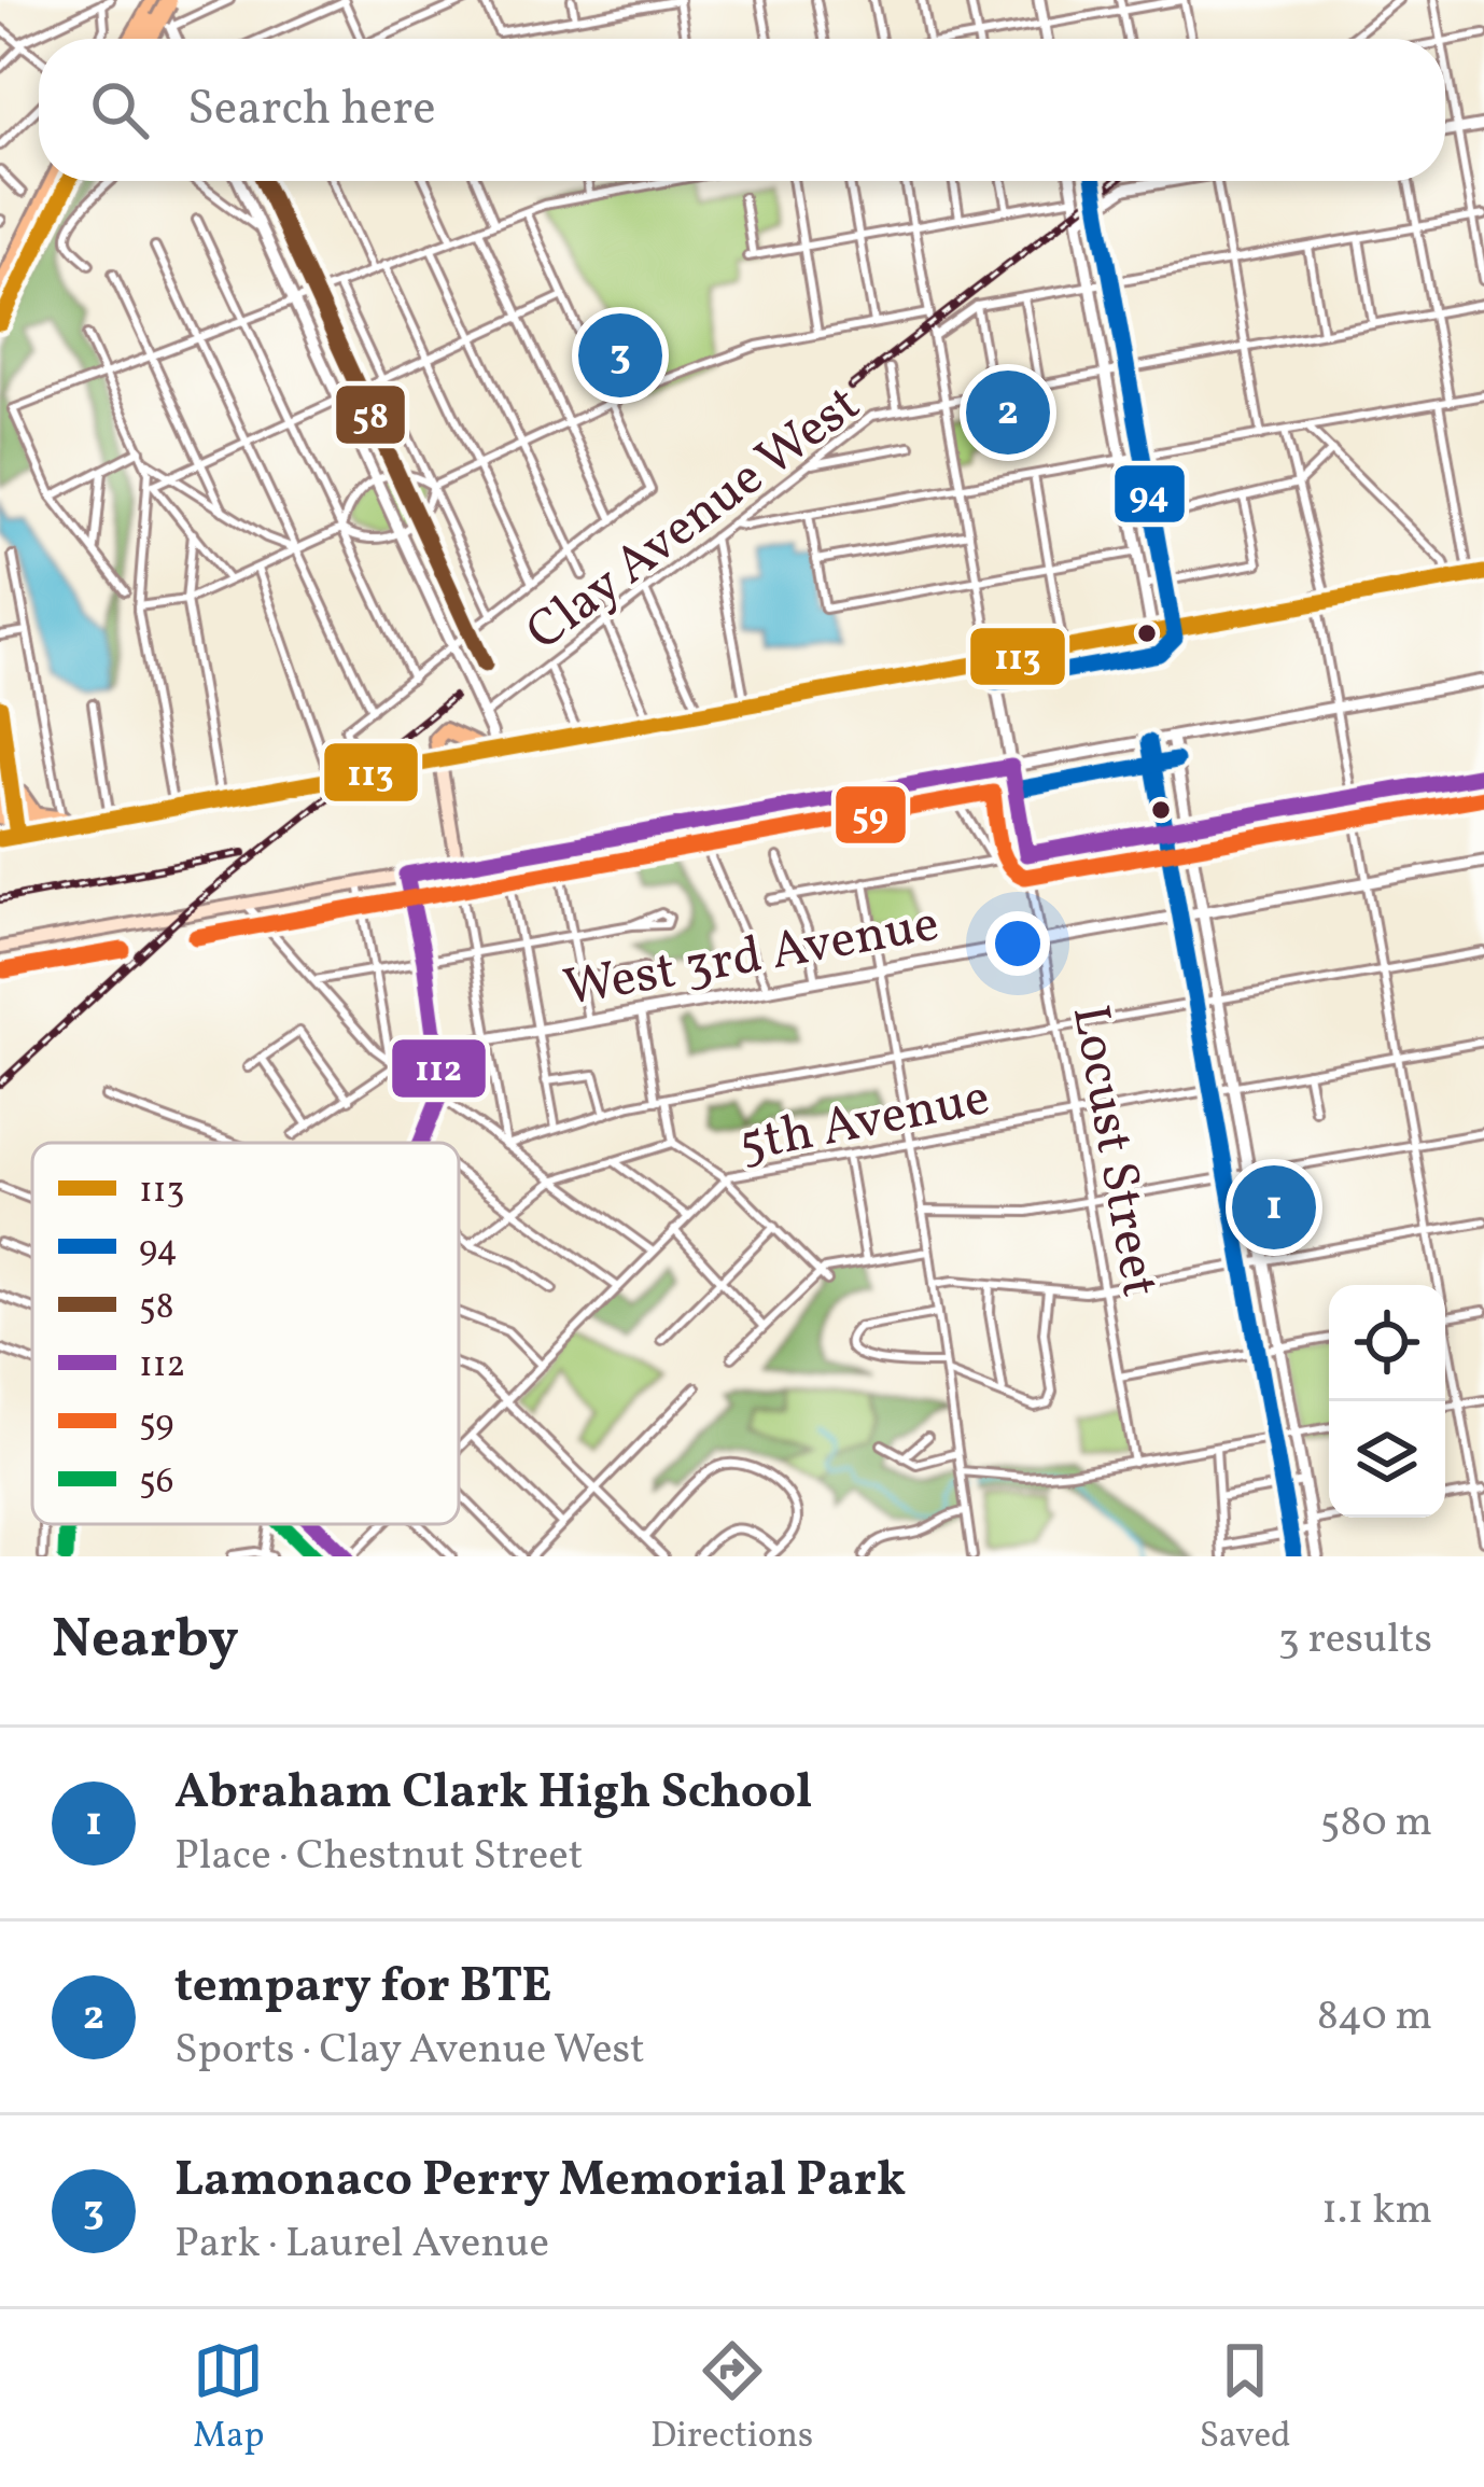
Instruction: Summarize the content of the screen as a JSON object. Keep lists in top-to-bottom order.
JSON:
{
  "streets": {
    "street": [
      "Clay Avenue West",
      "West 3rd Avenue",
      "5th Avenue",
      "Locust Street"
    ]
  },
  "crossings": [
    ["Clay Avenue West", "Locust Street"],
    ["West 3rd Avenue", "Locust Street"],
    ["5th Avenue", "Locust Street"]
  ],
  "lines": [
    "transit line 113",
    "transit line 94",
    "transit line 58",
    "transit line 112",
    "transit line 59",
    "transit line 56"
  ],
  "legend": [
    "113",
    "94",
    "58",
    "112",
    "59",
    "56"
  ],
  "page": {
    "search": "Search here",
    "pins": ["3", "2", "1"],
    "heading": ["Nearby", "3 results"],
    "list": [
      {
        "mark": "1",
        "name": "Abraham Clark High School",
        "note": "Place · Chestnut Street",
        "value": "580 m"
      },
      {
        "mark": "2",
        "name": "tempary for BTE",
        "note": "Sports · Clay Avenue West",
        "value": "840 m"
      },
      {
        "mark": "3",
        "name": "Lamonaco Perry Memorial Park",
        "note": "Park · Laurel Avenue",
        "value": "1.1 km"
      }
    ],
    "nav": ["Map", "Directions", "Saved"]
  }
}
